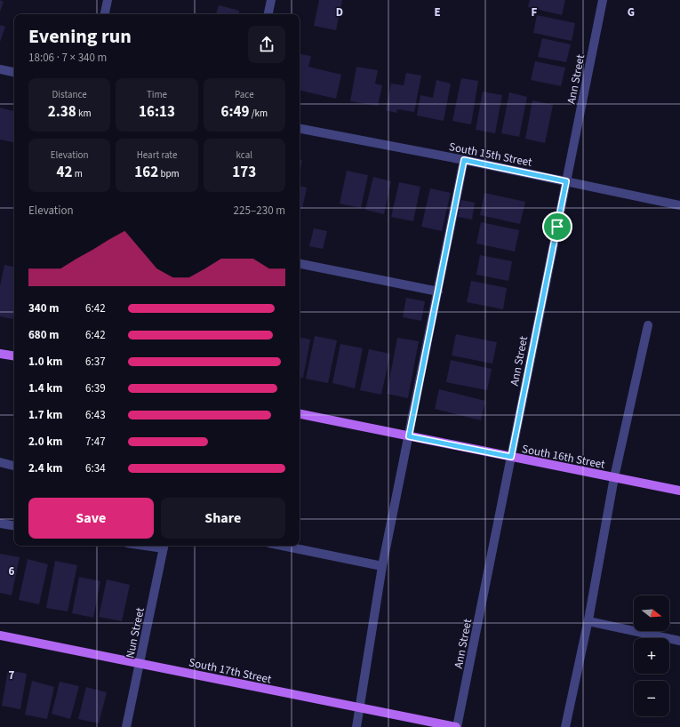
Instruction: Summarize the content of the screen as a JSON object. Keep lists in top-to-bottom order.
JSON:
{
  "streets": {
    "main road": ["South 16th Street", "South 17th Street"],
    "street": ["Ann Street", "South 15th Street", "Nun Street"]
  },
  "crossings": [
    ["Ann Street", "South 15th Street"],
    ["Ann Street", "South 16th Street"],
    ["Ann Street", "South 17th Street"],
    ["Nun Street", "South 17th Street"]
  ],
  "north": "right",
  "page": {
    "heading": ["Evening run", "18:06 · 7 × 340 m"],
    "stats": [
      ["Distance", "2.38 km"],
      ["Time", "16:13"],
      ["Pace", "6:49 /km"],
      ["Elevation", "42 m"],
      ["Heart rate", "162 bpm"],
      ["kcal", "173"]
    ],
    "chart": ["Elevation", "225–230 m"],
    "list": [
      {
        "name": "340 m",
        "note": "6:42"
      },
      {
        "name": "680 m",
        "note": "6:42"
      },
      {
        "name": "1.0 km",
        "note": "6:37"
      },
      {
        "name": "1.4 km",
        "note": "6:39"
      },
      {
        "name": "1.7 km",
        "note": "6:43"
      },
      {
        "name": "2.0 km",
        "note": "7:47"
      },
      {
        "name": "2.4 km",
        "note": "6:34"
      }
    ],
    "buttons": ["Save", "Share"],
    "map_buttons": ["+", "−"]
  },
  "grid": {
    "columns": [
      "D",
      "E",
      "F",
      "G"
    ],
    "rows": ["6", "7"]
  }
}
